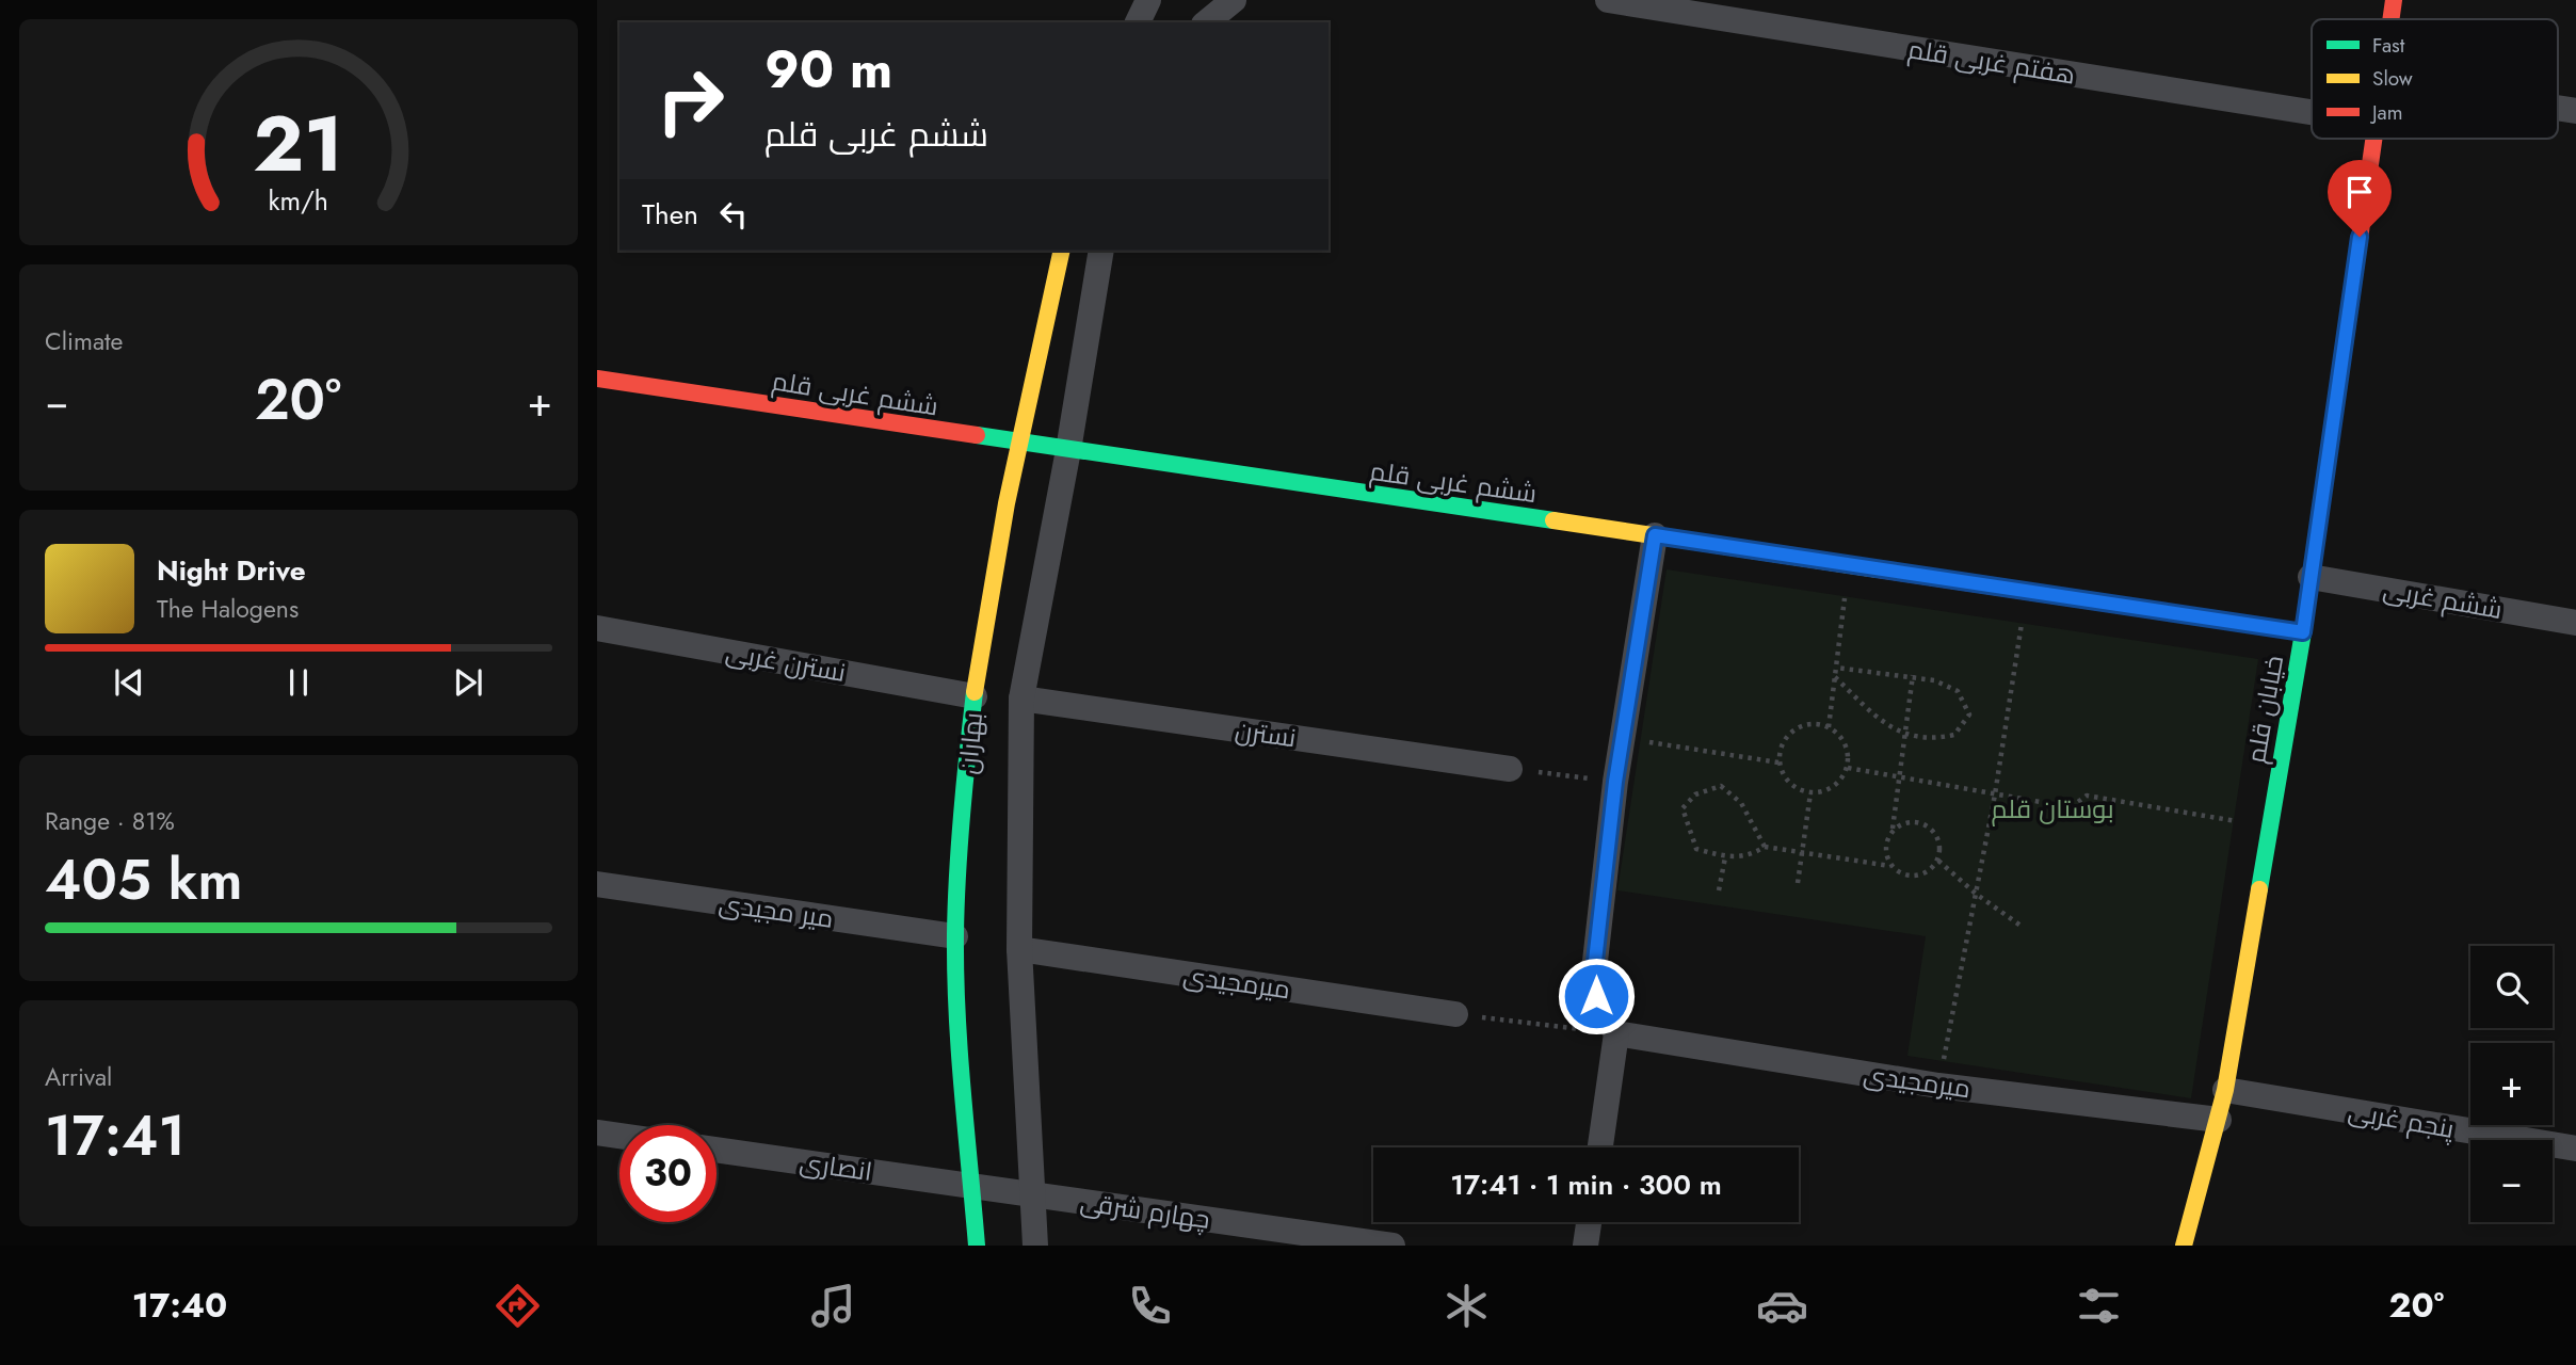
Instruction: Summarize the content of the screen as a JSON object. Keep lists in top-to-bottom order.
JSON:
{
  "streets": {
    "street": [
      "هفتم غربی قلم",
      "ششم غربی قلم",
      "ششم غربی",
      "نسترن غربی",
      "خیابان قلم",
      "نسترن",
      "بهاران",
      "میر مجیدی",
      "میرمجیدی",
      "پنجم غربی",
      "انصاری",
      "چهارم شرقی"
    ]
  },
  "crossings": [
    ["ششم غربی قلم", "خیابان قلم"],
    ["ششم غربی قلم", "بهاران"],
    ["ششم غربی", "خیابان قلم"],
    ["نسترن غربی", "بهاران"],
    ["خیابان قلم", "میرمجیدی"],
    ["خیابان قلم", "پنجم غربی"],
    ["نسترن", "بهاران"],
    ["بهاران", "میر مجیدی"],
    ["بهاران", "میرمجیدی"],
    ["بهاران", "انصاری"],
    ["بهاران", "چهارم شرقی"],
    ["انصاری", "چهارم شرقی"]
  ],
  "parks": ["بوستان قلم"],
  "legend": ["Fast", "Slow", "Jam"],
  "page": {
    "turn": ["90 m", "ششم غربی قلم"],
    "then": "Then",
    "tile": [
      "Climate",
      ["Range · 81%", "405 km"],
      ["Arrival", "17:41"]
    ],
    "heat": ["−", "20°", "+"],
    "song": ["Night Drive", "The Halogens"],
    "map_buttons": ["+", "−"],
    "limit": "30",
    "trip": "17:41 · 1 min · 300 m",
    "tabs": ["17:40", "20°"],
    "gauge": ["21", "km/h"]
  }
}
